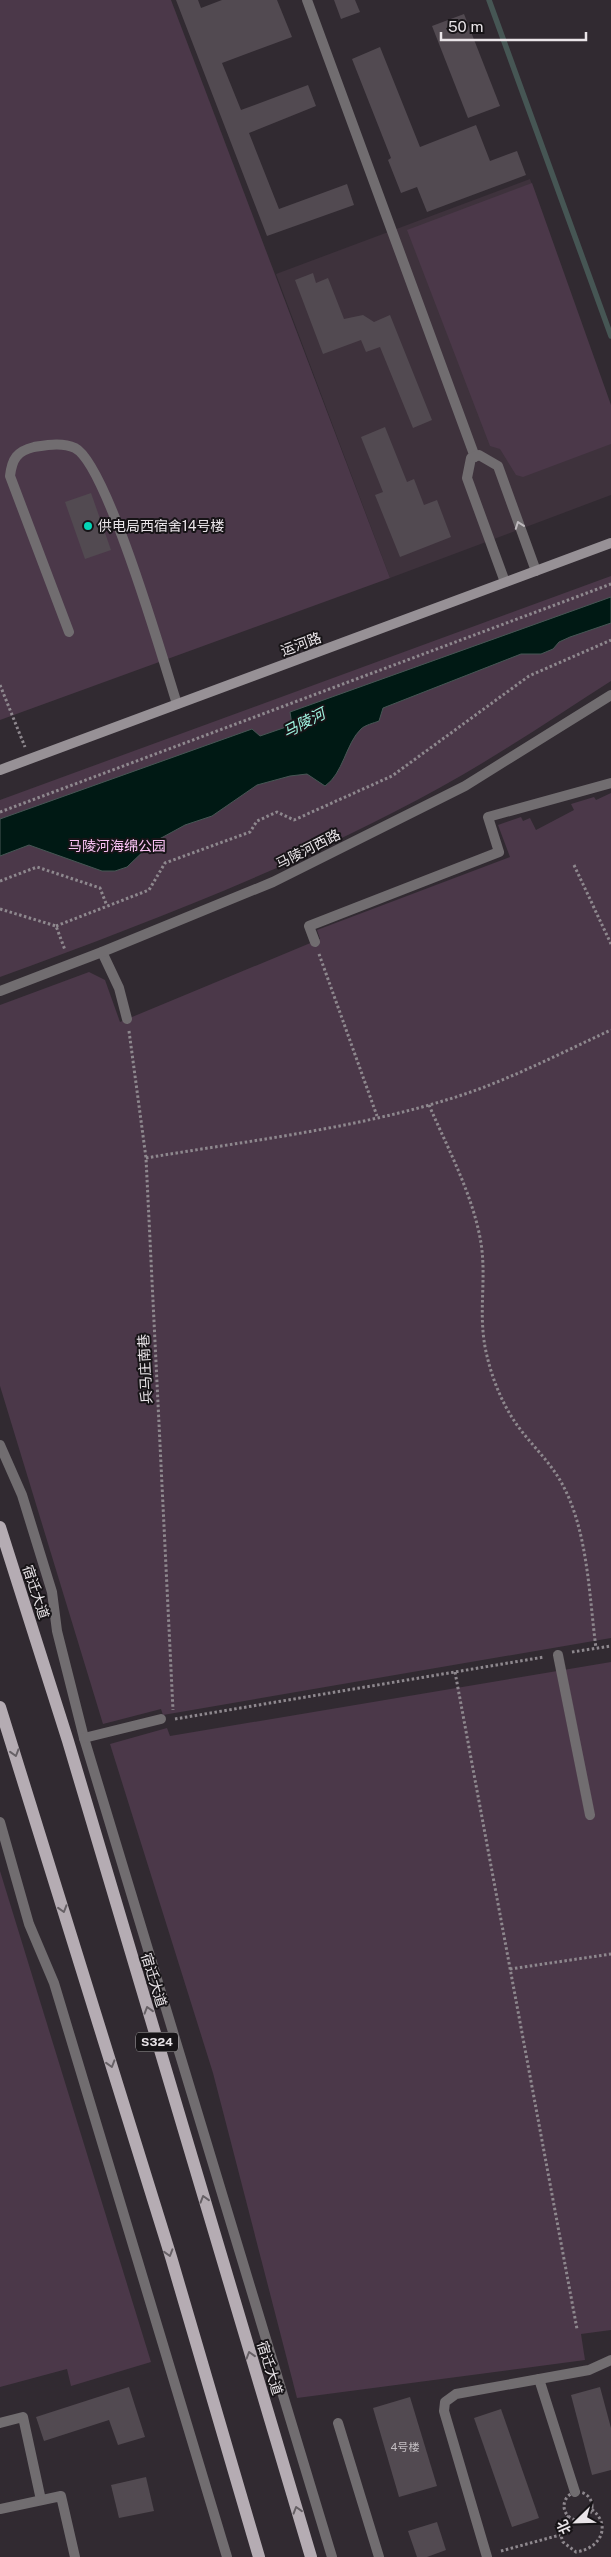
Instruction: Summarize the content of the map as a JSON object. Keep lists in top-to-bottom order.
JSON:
{
  "streets": {
    "main road": ["宿迁大道", "S324"],
    "street": ["运河路", "马陵河西路"],
    "path": ["兵马庄南巷"]
  },
  "water": ["马陵河"],
  "parks": ["马陵河海绵公园"],
  "places": ["供电局西宿舍14号楼"],
  "house_numbers": ["4号楼"],
  "scale_bar": "50 m",
  "north": "bottom left"
}
